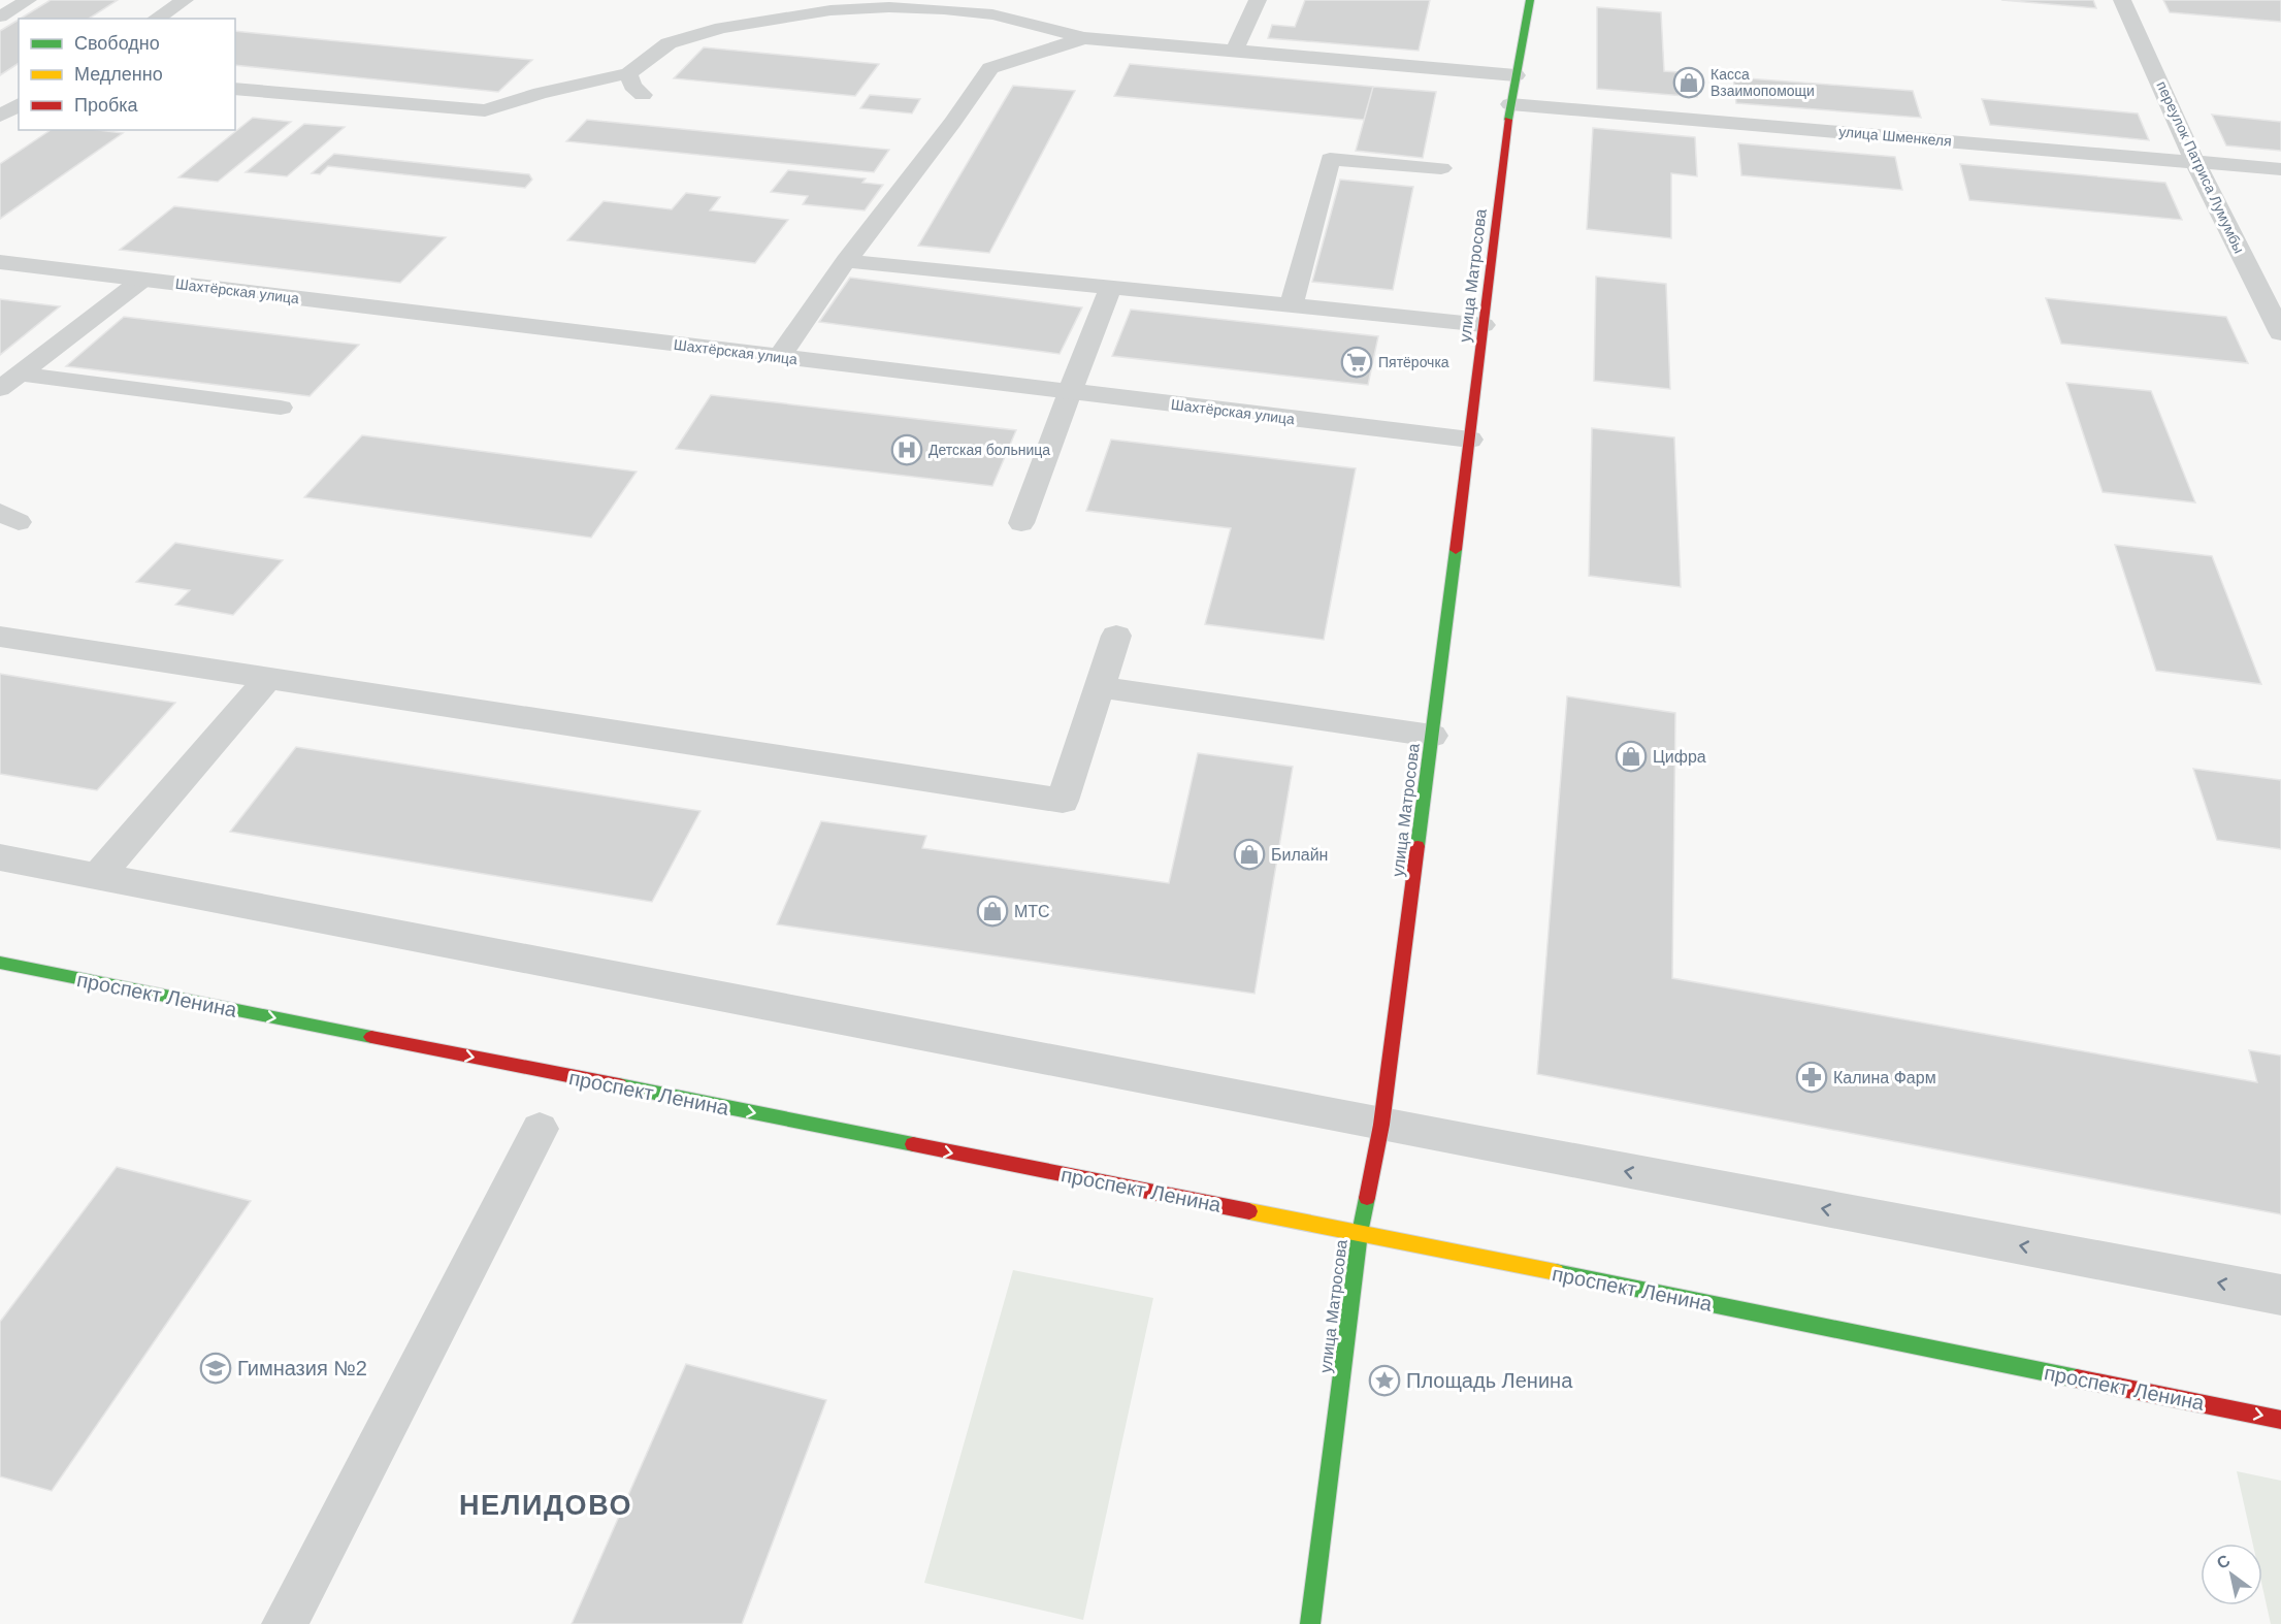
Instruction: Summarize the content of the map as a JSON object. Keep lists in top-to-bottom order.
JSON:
{
  "streets": {
    "main road": ["улица Матросова", "проспект Ленина"],
    "street": ["улица Шменкеля", "переулок Патриса Лумумбы", "Шахтёрская улица"]
  },
  "crossings": [
    ["улица Шменкеля", "переулок Патриса Лумумбы"],
    ["улица Шменкеля", "улица Матросова"],
    ["улица Матросова", "Шахтёрская улица"],
    ["улица Матросова", "проспект Ленина"]
  ],
  "one_way": ["проспект Ленина"],
  "districts": ["НЕЛИДОВО"],
  "places": {
    "shop": [
      "Касса Взаимопомощи",
      "Цифра",
      "Билайн",
      "МТС"
    ],
    "supermarket": ["Пятёрочка"],
    "hospital": ["Детская больница"],
    "pharmacy": ["Калина Фарм"],
    "school or university": ["Гимназия №2"],
    "place": ["Площадь Ленина"]
  },
  "legend": ["Свободно", "Медленно", "Пробка"],
  "north": "top left"
}
